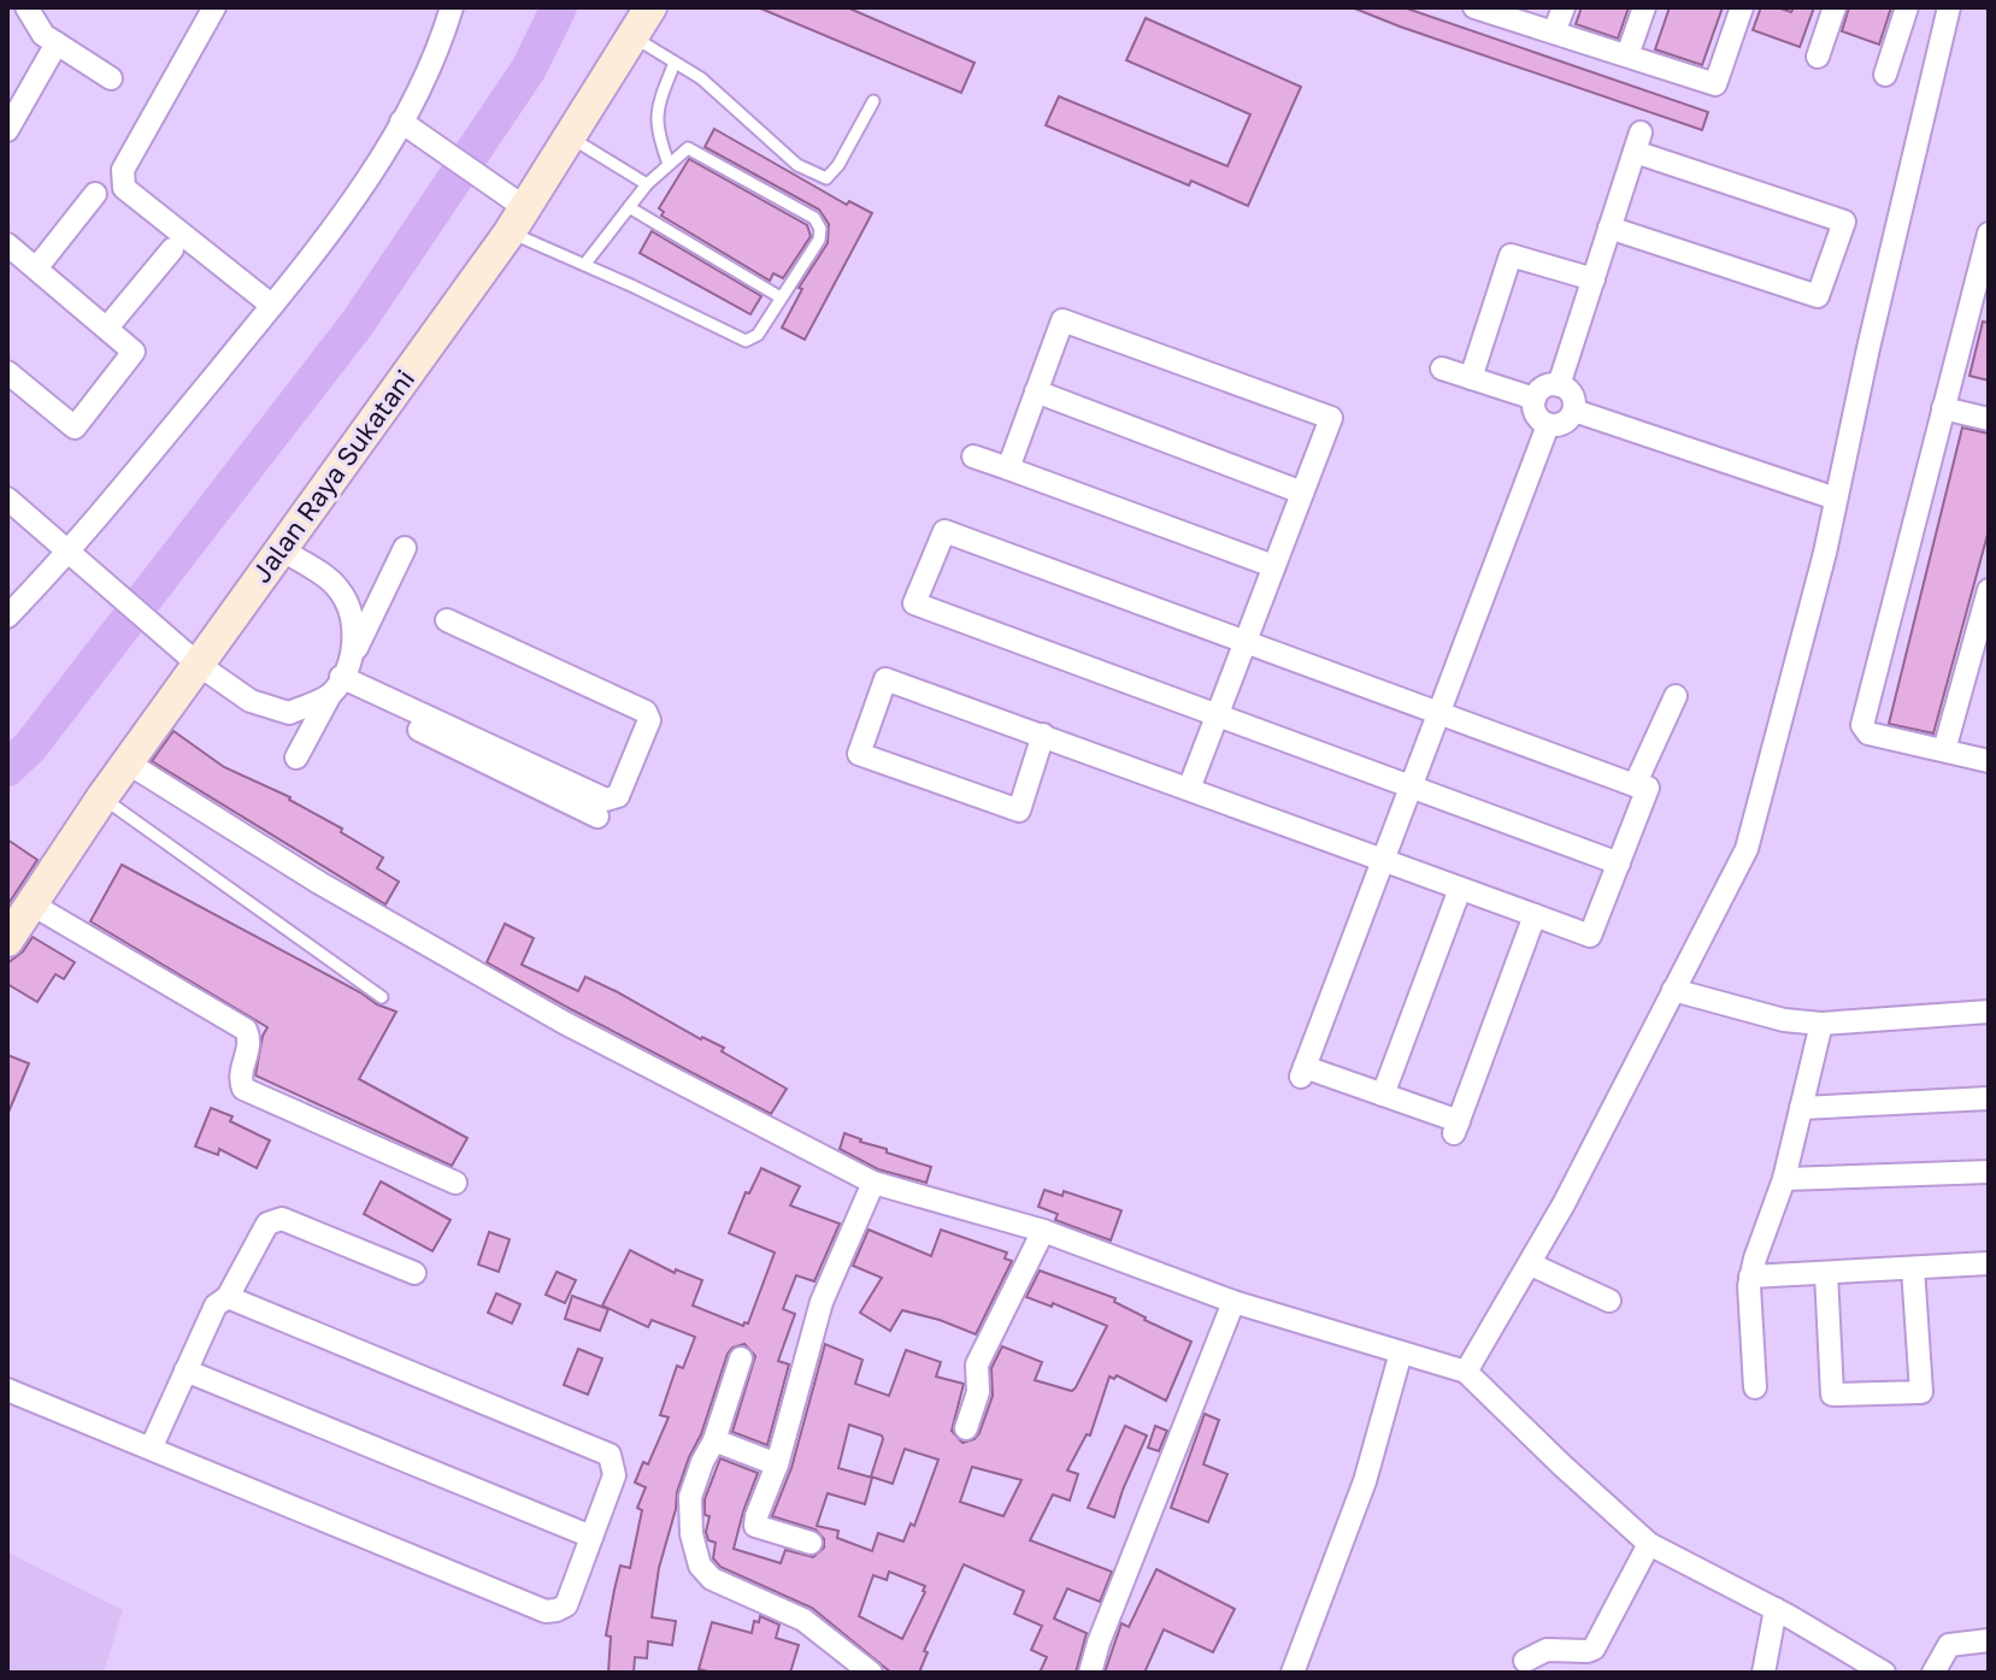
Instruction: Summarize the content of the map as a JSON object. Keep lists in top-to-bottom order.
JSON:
{
  "streets": {
    "main road": ["Jalan Raya Sukatani"]
  }
}
